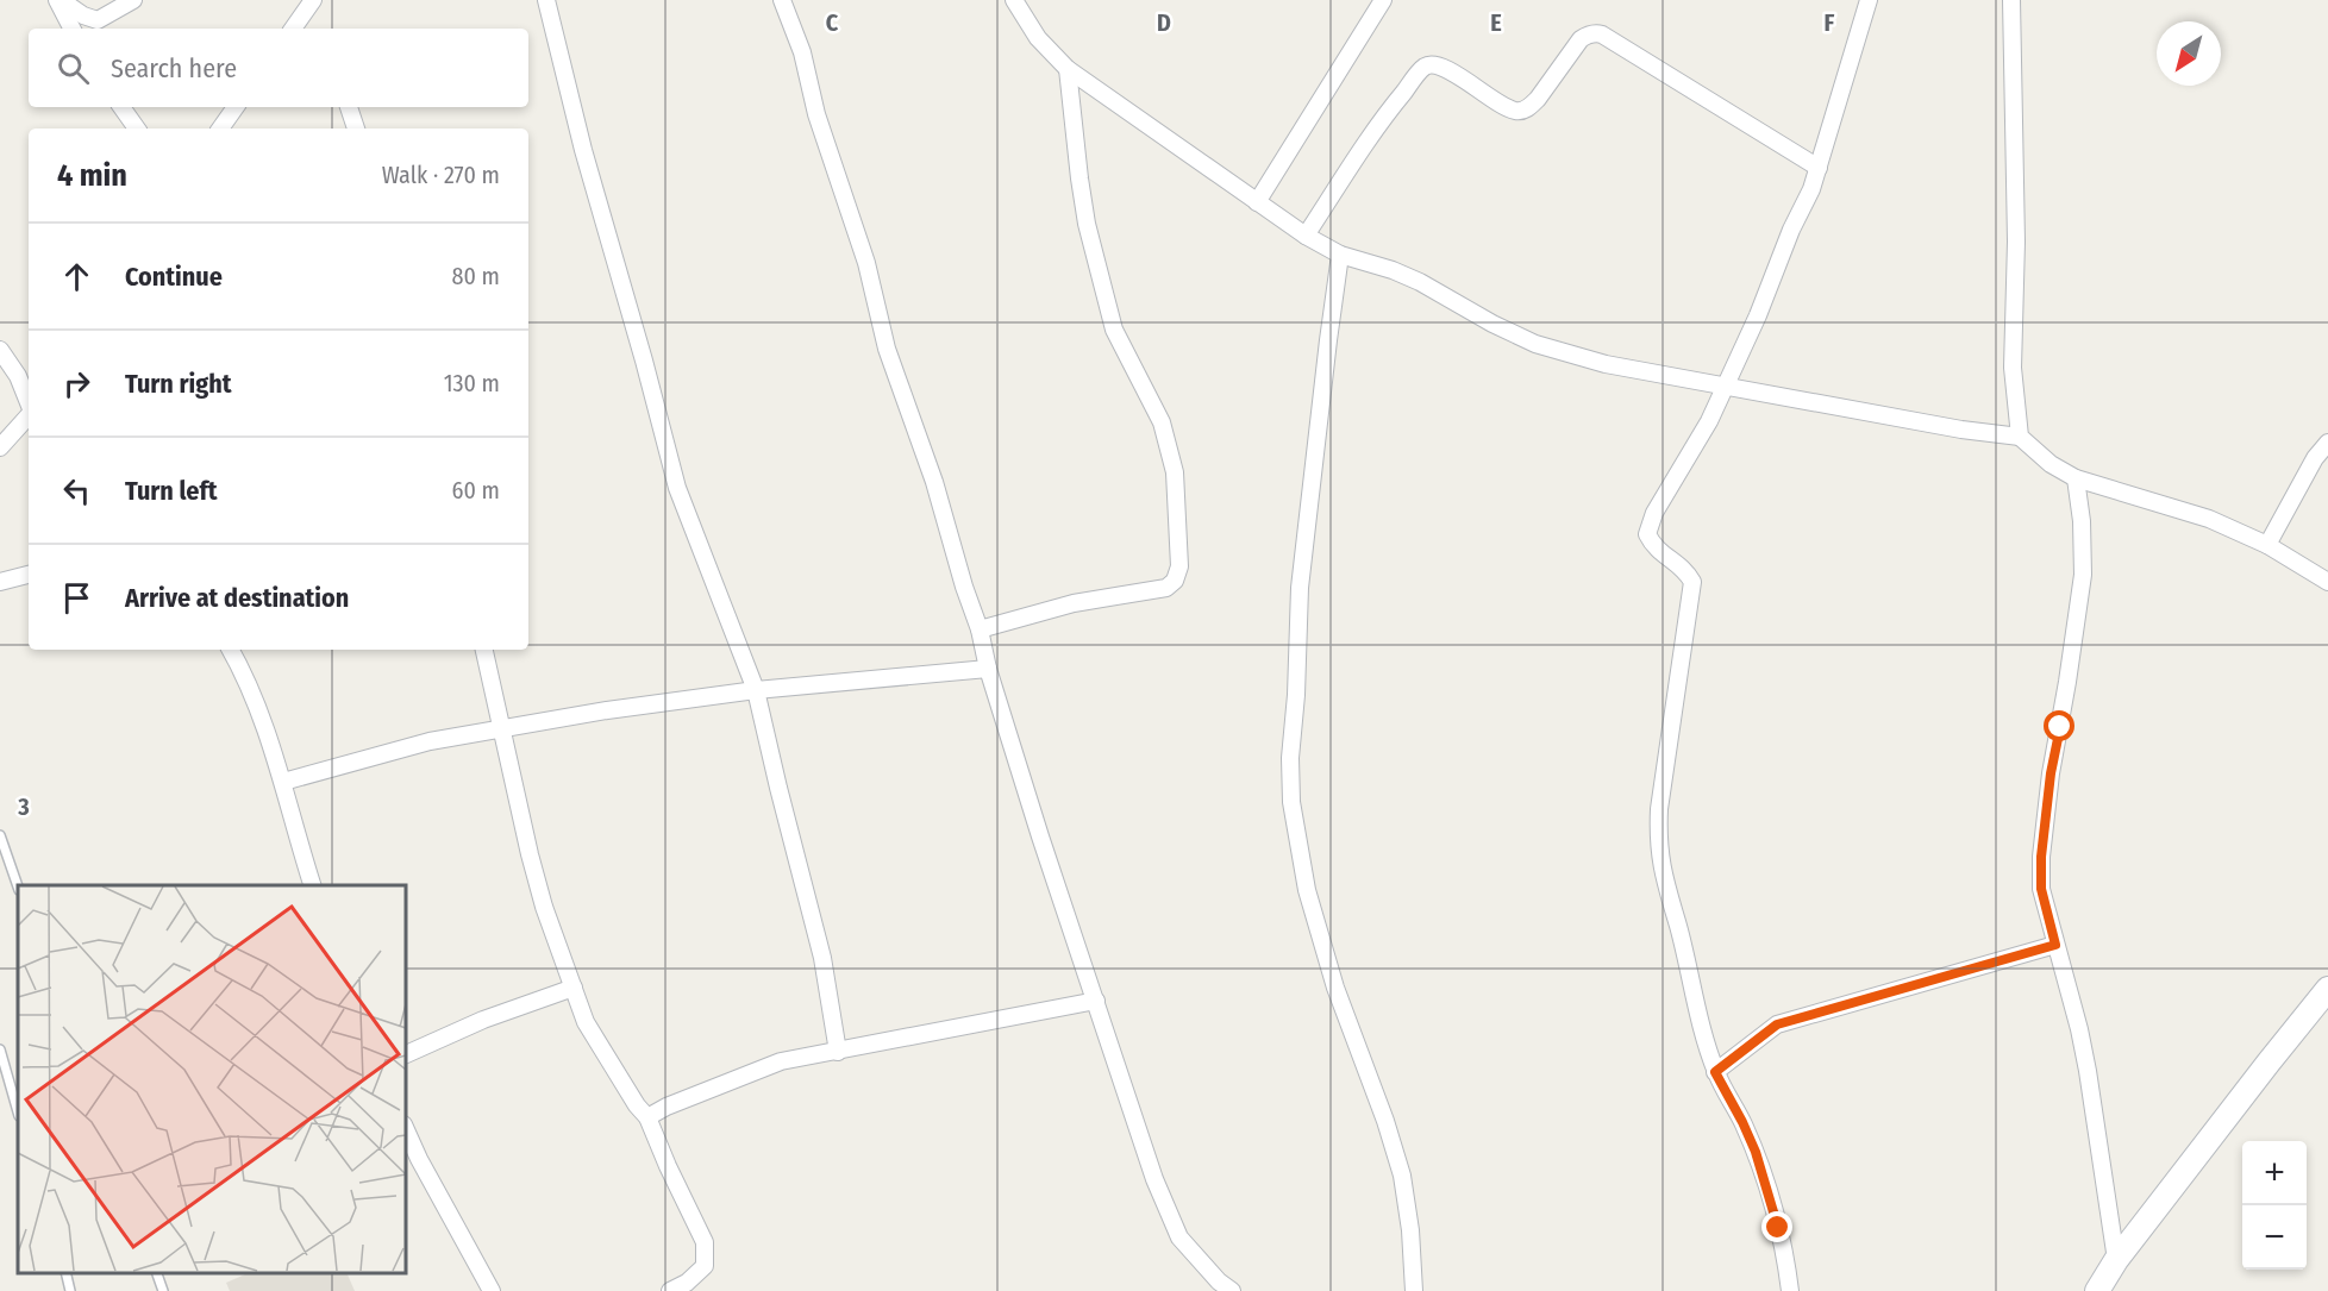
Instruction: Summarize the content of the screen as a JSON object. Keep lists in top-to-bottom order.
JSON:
{
  "north": "bottom left",
  "page": {
    "search": "Search here",
    "heading": ["4 min", "Walk · 270 m"],
    "list": [
      ["Continue", "80 m"],
      ["Turn right", "130 m"],
      ["Turn left", "60 m"],
      "Arrive at destination"
    ],
    "map_buttons": ["+", "−"]
  },
  "grid": {
    "columns": [
      "C",
      "D",
      "E",
      "F"
    ],
    "rows": ["3"]
  }
}
